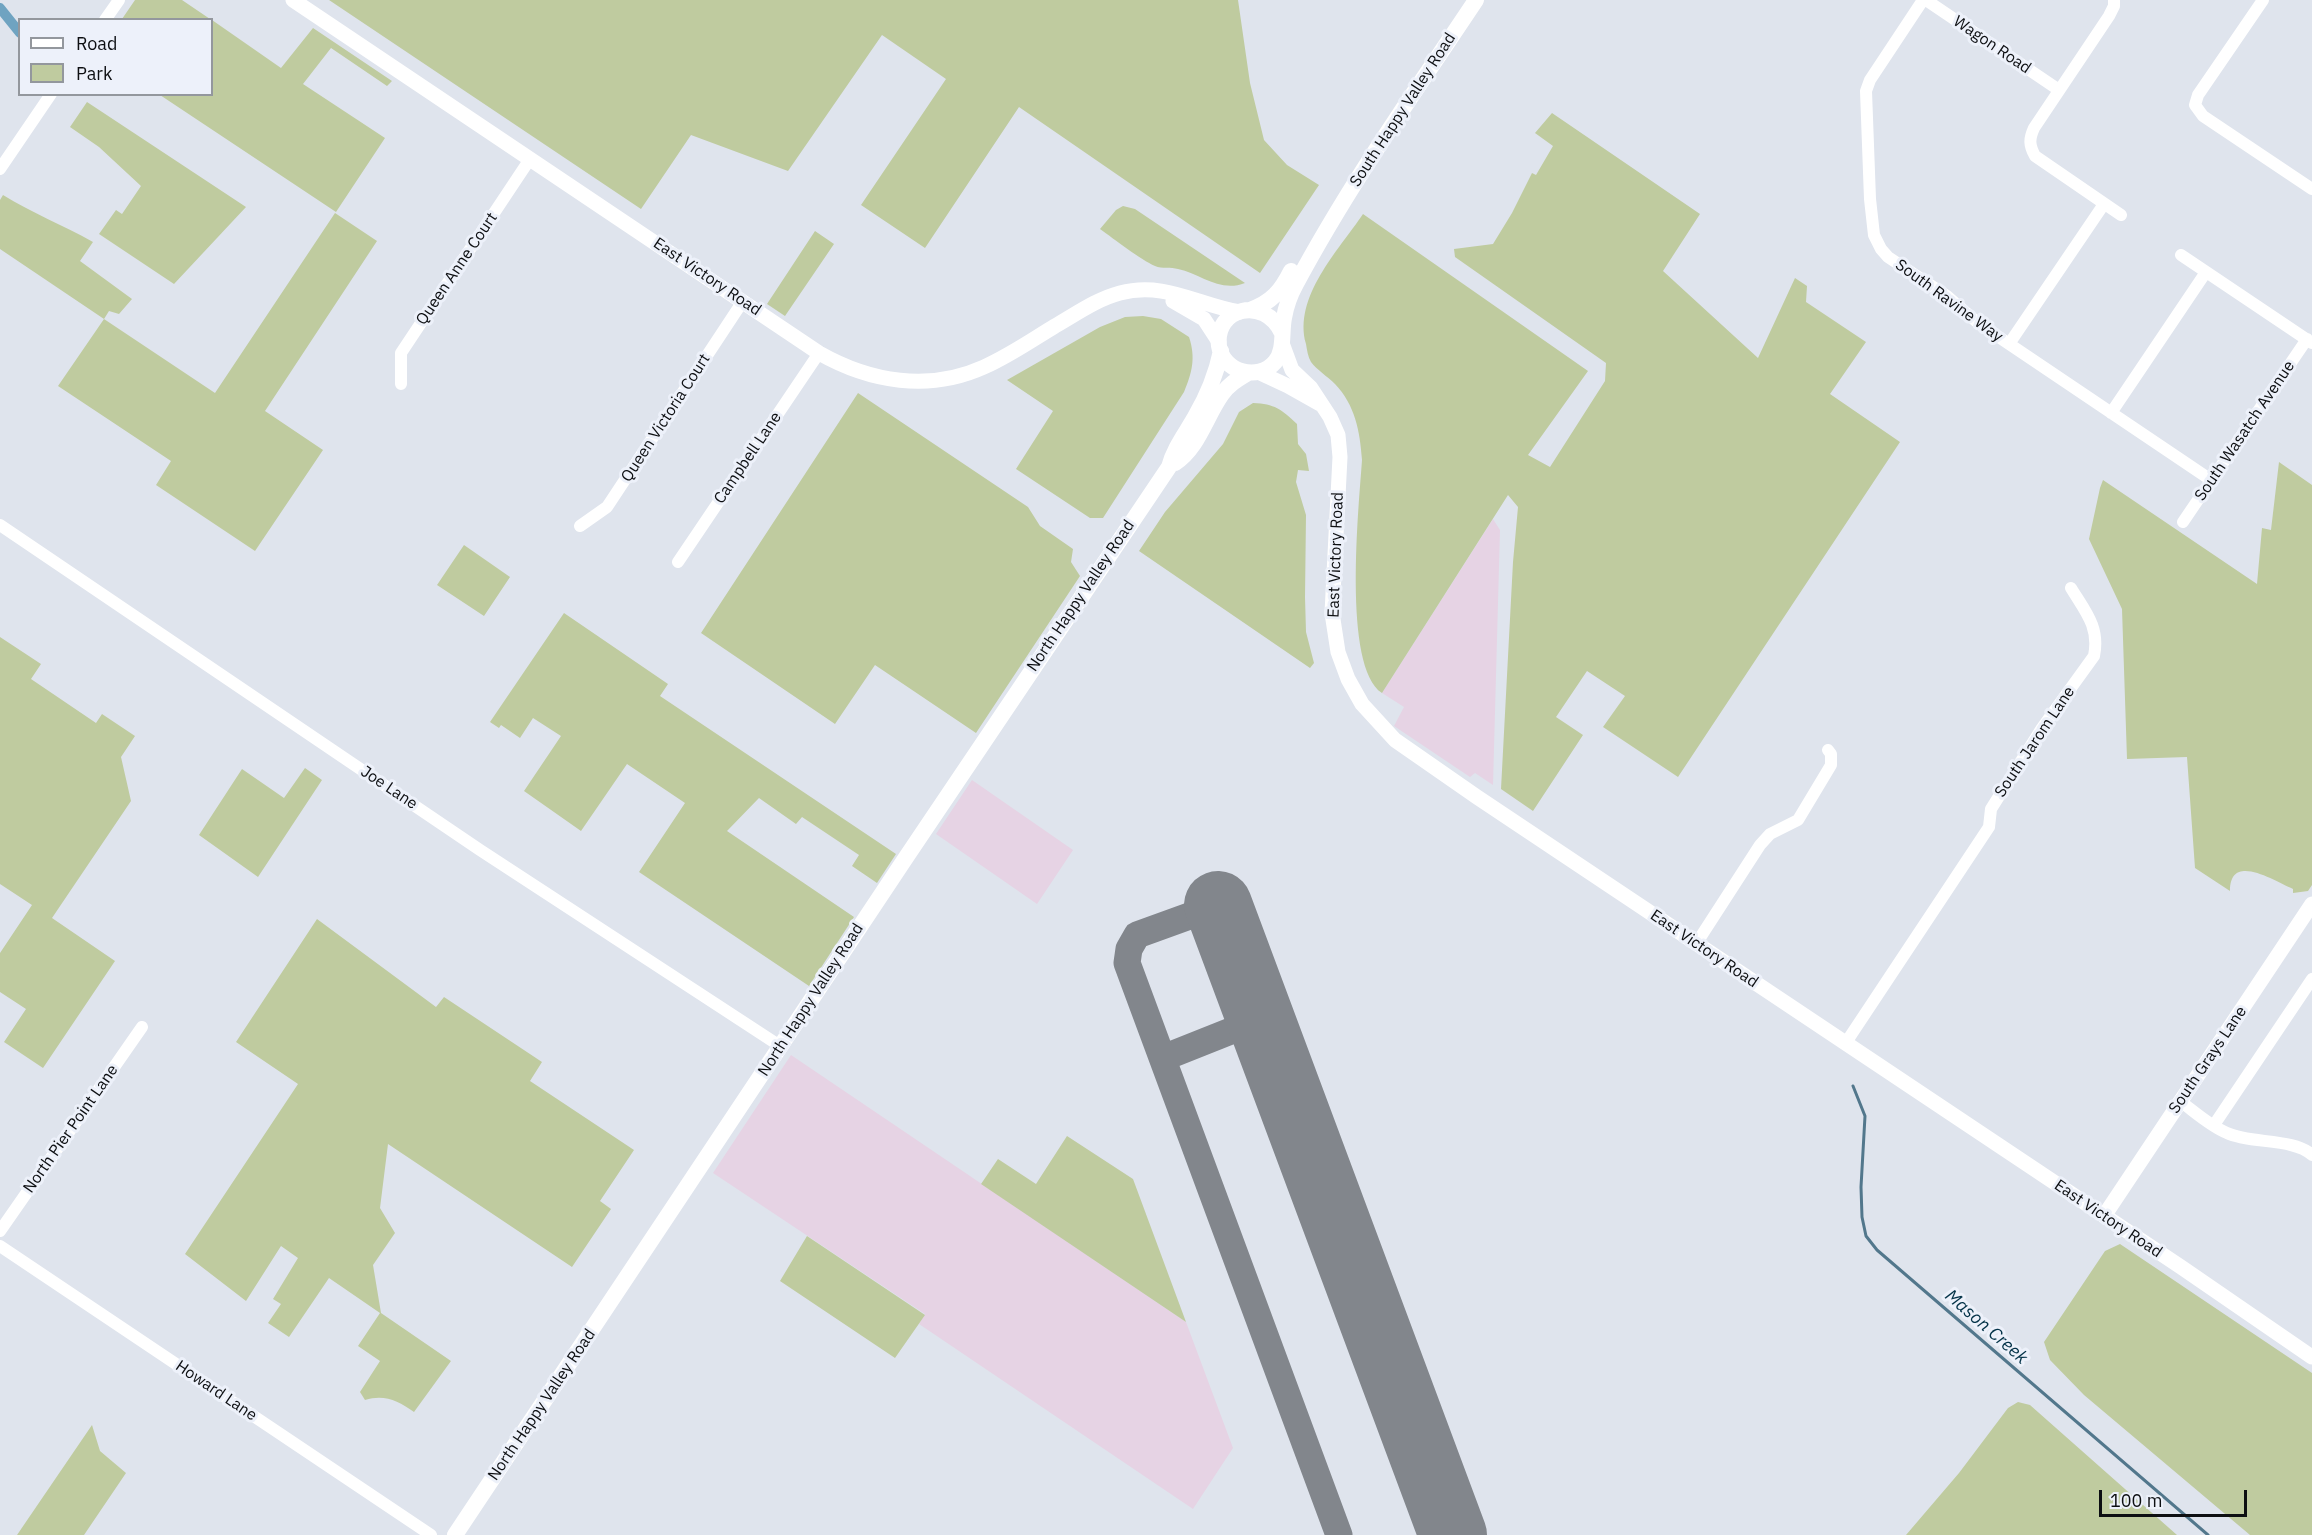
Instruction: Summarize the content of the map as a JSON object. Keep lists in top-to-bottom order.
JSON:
{
  "streets": {
    "main road": ["South Happy Valley Road", "North Happy Valley Road"],
    "street": [
      "Wagon Road",
      "Queen Anne Court",
      "East Victory Road",
      "South Ravine Way",
      "Queen Victoria Court",
      "South Wasatch Avenue",
      "Campbell Lane",
      "South Jarom Lane",
      "Joe Lane",
      "South Grays Lane",
      "North Pier Point Lane",
      "Howard Lane"
    ]
  },
  "crossings": [
    ["Wagon Road", "South Ravine Way"],
    ["Queen Anne Court", "East Victory Road"],
    ["East Victory Road", "Queen Victoria Court"],
    ["East Victory Road", "Campbell Lane"],
    ["East Victory Road", "North Happy Valley Road"],
    ["East Victory Road", "South Jarom Lane"],
    ["East Victory Road", "South Grays Lane"],
    ["South Ravine Way", "South Wasatch Avenue"],
    ["North Happy Valley Road", "Joe Lane"]
  ],
  "water": ["Mason Creek"],
  "legend": ["Road", "Park"],
  "scale_bar": "100 m"
}
